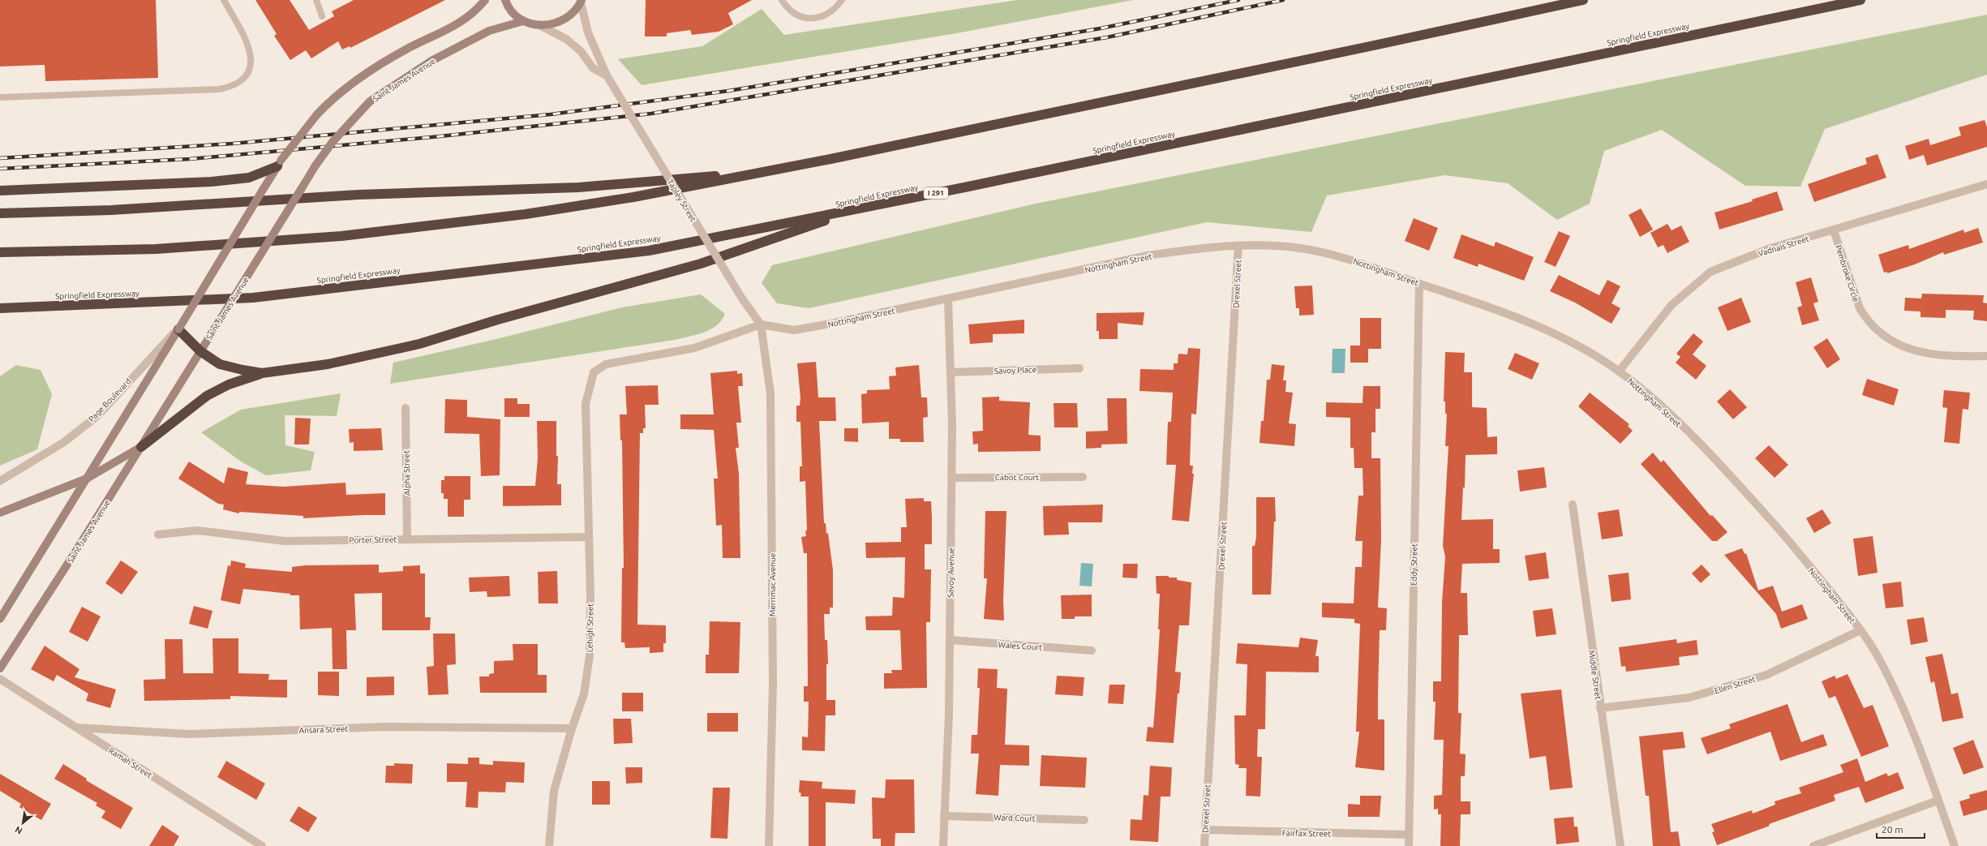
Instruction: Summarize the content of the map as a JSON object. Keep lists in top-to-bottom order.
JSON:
{
  "streets": {
    "highway": ["Springfield Expressway", "I 291"],
    "main road": ["Saint James Avenue"],
    "street": [
      "Tapley Street",
      "Vadnais Street",
      "Nottingham Street",
      "Pembroke Circle",
      "Drexel Street",
      "Savoy Place",
      "Page Boulevard",
      "Alpha Street",
      "Cabot Court",
      "Porter Street",
      "Eddy Street",
      "Savoy Avenue",
      "Merrimac Avenue",
      "Lehigh Street",
      "Wales Court",
      "Middle Street",
      "Ellen Street",
      "Ansara Street",
      "Ramah Street",
      "Ward Court",
      "Fairfax Street"
    ]
  },
  "crossings": [
    ["Tapley Street", "Nottingham Street"],
    ["Tapley Street", "Merrimac Avenue"],
    ["Vadnais Street", "Nottingham Street"],
    ["Vadnais Street", "Pembroke Circle"],
    ["Nottingham Street", "Drexel Street"],
    ["Nottingham Street", "Eddy Street"],
    ["Nottingham Street", "Savoy Avenue"],
    ["Nottingham Street", "Merrimac Avenue"],
    ["Nottingham Street", "Lehigh Street"],
    ["Nottingham Street", "Ellen Street"],
    ["Drexel Street", "Fairfax Street"],
    ["Savoy Place", "Savoy Avenue"],
    ["Alpha Street", "Porter Street"],
    ["Cabot Court", "Savoy Avenue"],
    ["Porter Street", "Lehigh Street"],
    ["Eddy Street", "Fairfax Street"],
    ["Savoy Avenue", "Wales Court"],
    ["Savoy Avenue", "Ward Court"],
    ["Lehigh Street", "Ansara Street"],
    ["Middle Street", "Ellen Street"],
    ["Ansara Street", "Ramah Street"]
  ],
  "scale_bar": "20 m",
  "north": "bottom left"
}
